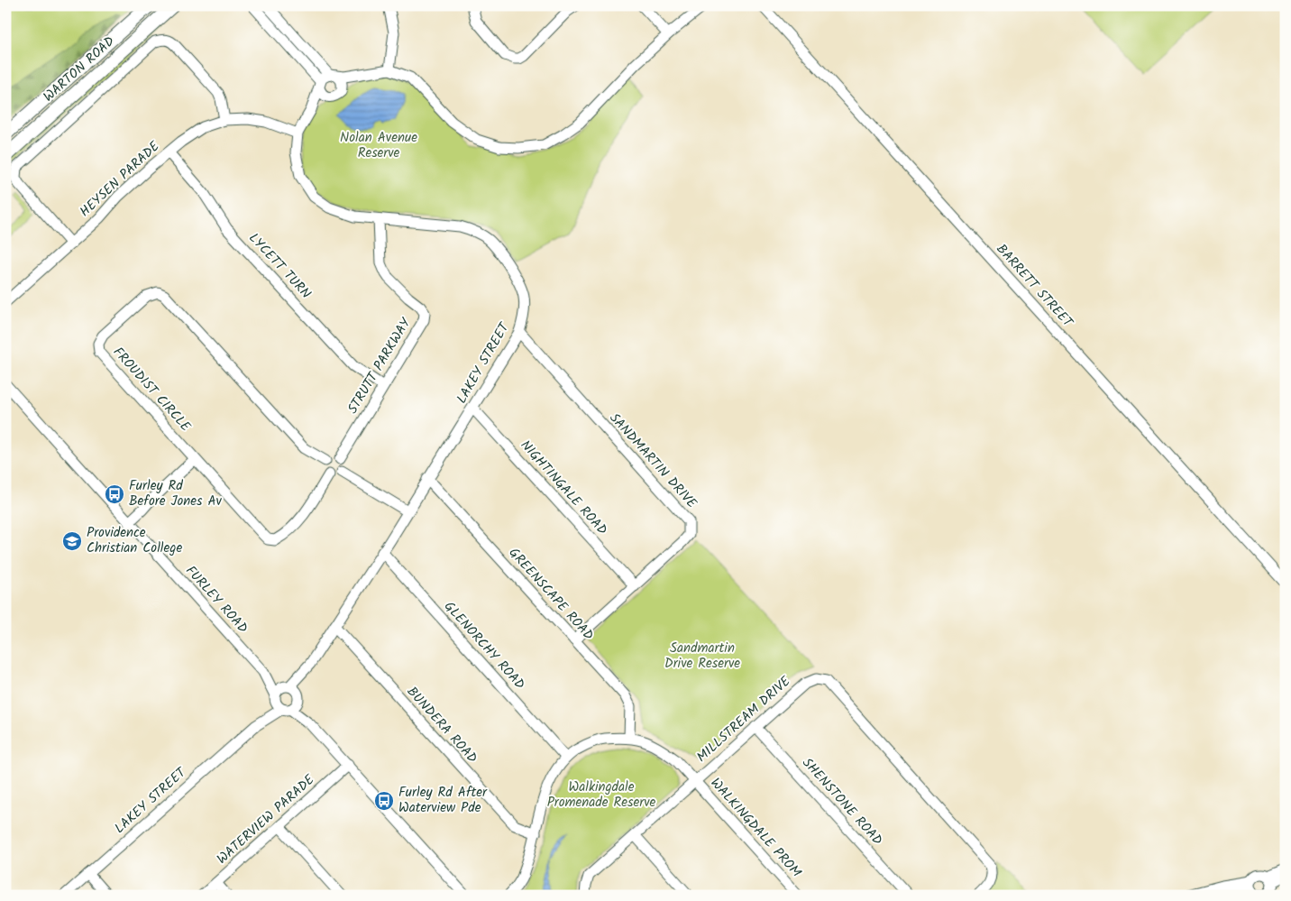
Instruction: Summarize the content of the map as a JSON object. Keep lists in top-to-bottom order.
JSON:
{
  "streets": {
    "main road": ["WARTON ROAD"],
    "street": [
      "HEYSEN PARADE",
      "LYCETT TURN",
      "BARRETT STREET",
      "LAKEY STREET",
      "STRUTT PARKWAY",
      "FROUDIST CIRCLE",
      "SANDMARTIN DRIVE",
      "NIGHTINGALE ROAD",
      "GREENSCAPE ROAD",
      "FURLEY ROAD",
      "GLENORCHY ROAD",
      "MILLSTREAM DRIVE",
      "BUNDERA ROAD",
      "SHENSTONE ROAD",
      "WATERVIEW PARADE",
      "WALKINGDALE PROM"
    ]
  },
  "crossings": [
    ["HEYSEN PARADE", "LYCETT TURN"],
    ["HEYSEN PARADE", "LAKEY STREET"],
    ["LYCETT TURN", "STRUTT PARKWAY"],
    ["LAKEY STREET", "STRUTT PARKWAY"],
    ["LAKEY STREET", "SANDMARTIN DRIVE"],
    ["LAKEY STREET", "NIGHTINGALE ROAD"],
    ["LAKEY STREET", "GREENSCAPE ROAD"],
    ["LAKEY STREET", "FURLEY ROAD"],
    ["LAKEY STREET", "GLENORCHY ROAD"],
    ["LAKEY STREET", "BUNDERA ROAD"],
    ["STRUTT PARKWAY", "FROUDIST CIRCLE"],
    ["SANDMARTIN DRIVE", "NIGHTINGALE ROAD"],
    ["SANDMARTIN DRIVE", "GREENSCAPE ROAD"],
    ["GREENSCAPE ROAD", "WALKINGDALE PROM"],
    ["FURLEY ROAD", "WATERVIEW PARADE"],
    ["GLENORCHY ROAD", "WALKINGDALE PROM"],
    ["MILLSTREAM DRIVE", "SHENSTONE ROAD"],
    ["MILLSTREAM DRIVE", "WALKINGDALE PROM"],
    ["BUNDERA ROAD", "WALKINGDALE PROM"]
  ],
  "parks": ["Nolan Avenue Reserve", "Sandmartin Drive Reserve", "Walkingdale Promenade Reserve"],
  "places": {
    "bus stop": ["Furley Rd Before Jones Av", "Furley Rd After Waterview Pde"],
    "school or university": ["Providence Christian College"]
  }
}
